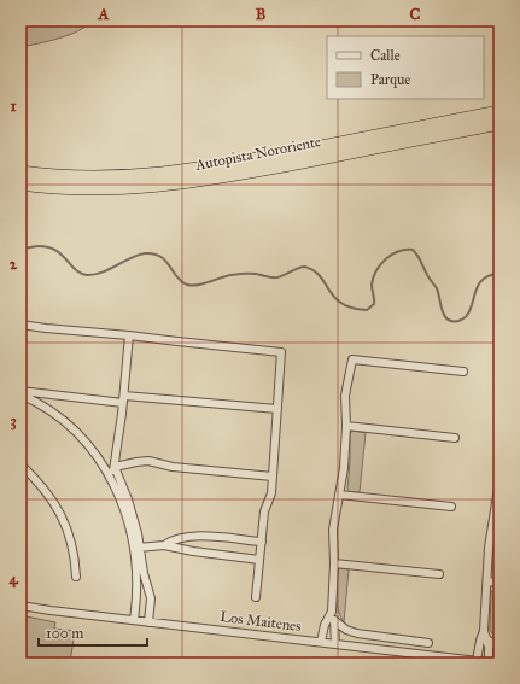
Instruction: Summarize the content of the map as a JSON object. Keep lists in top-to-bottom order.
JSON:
{
  "streets": {
    "highway": ["Autopista Nororiente"],
    "street": ["Los Maitenes"]
  },
  "legend": ["Calle", "Parque"],
  "scale_bar": "100 m",
  "grid": {
    "columns": ["A", "B", "C"],
    "rows": [
      "1",
      "2",
      "3",
      "4"
    ]
  }
}
